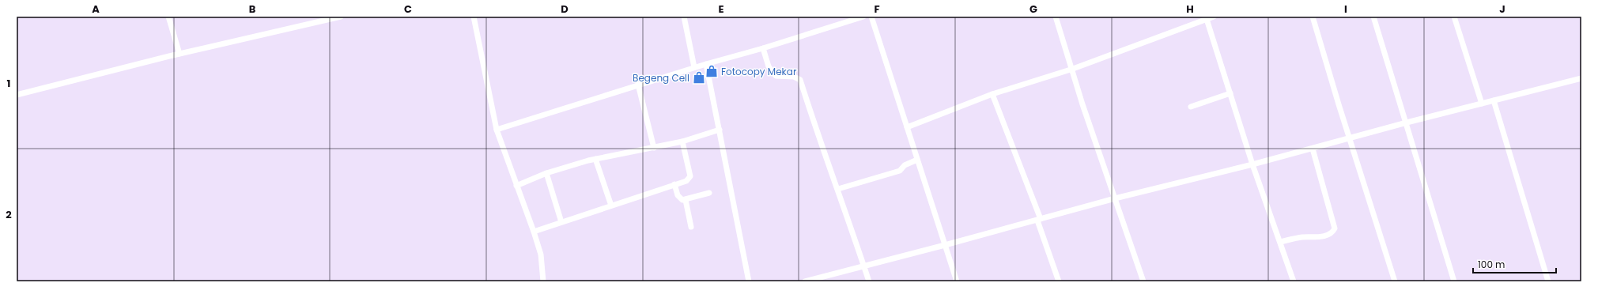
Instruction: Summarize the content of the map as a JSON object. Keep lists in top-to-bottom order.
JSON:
{
  "places": {
    "shop": ["Fotocopy Mekar", "Begeng Cell"]
  },
  "scale_bar": "100 m",
  "grid": {
    "columns": [
      "A",
      "B",
      "C",
      "D",
      "E",
      "F",
      "G",
      "H",
      "I",
      "J"
    ],
    "rows": ["1", "2"]
  }
}
